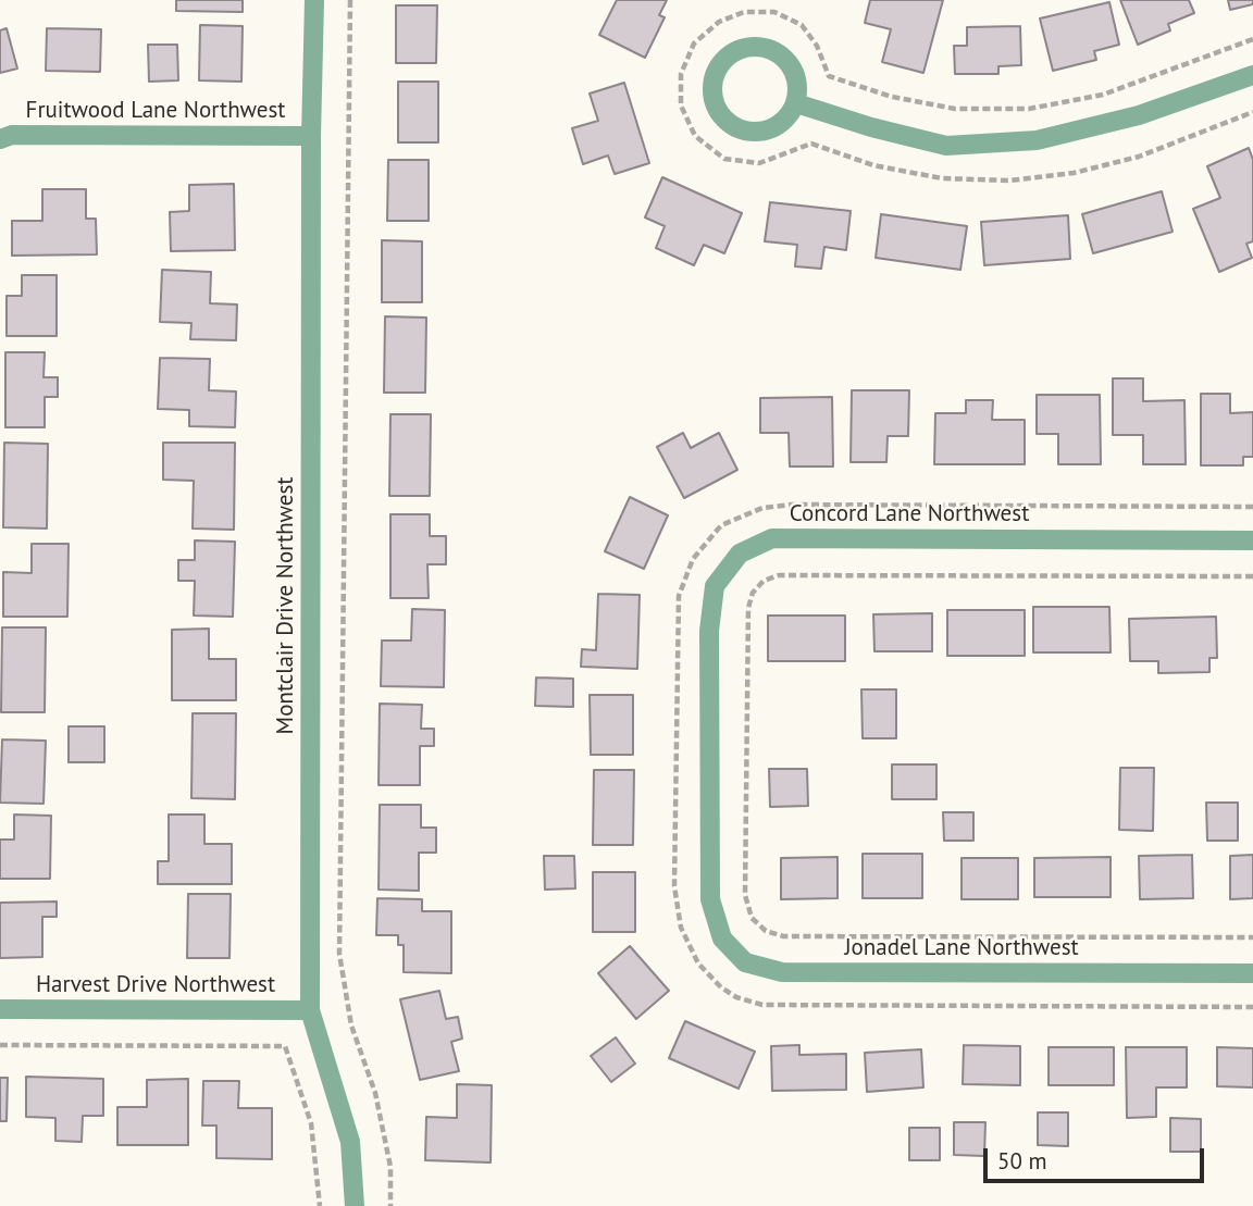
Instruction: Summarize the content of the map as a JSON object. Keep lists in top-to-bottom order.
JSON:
{
  "streets": {
    "street": [
      "Fruitwood Lane Northwest",
      "Concord Lane Northwest",
      "Montclair Drive Northwest",
      "Jonadel Lane Northwest",
      "Harvest Drive Northwest"
    ]
  },
  "crossings": [
    ["Fruitwood Lane Northwest", "Montclair Drive Northwest"],
    ["Concord Lane Northwest", "Jonadel Lane Northwest"],
    ["Montclair Drive Northwest", "Harvest Drive Northwest"]
  ],
  "scale_bar": "50 m"
}
